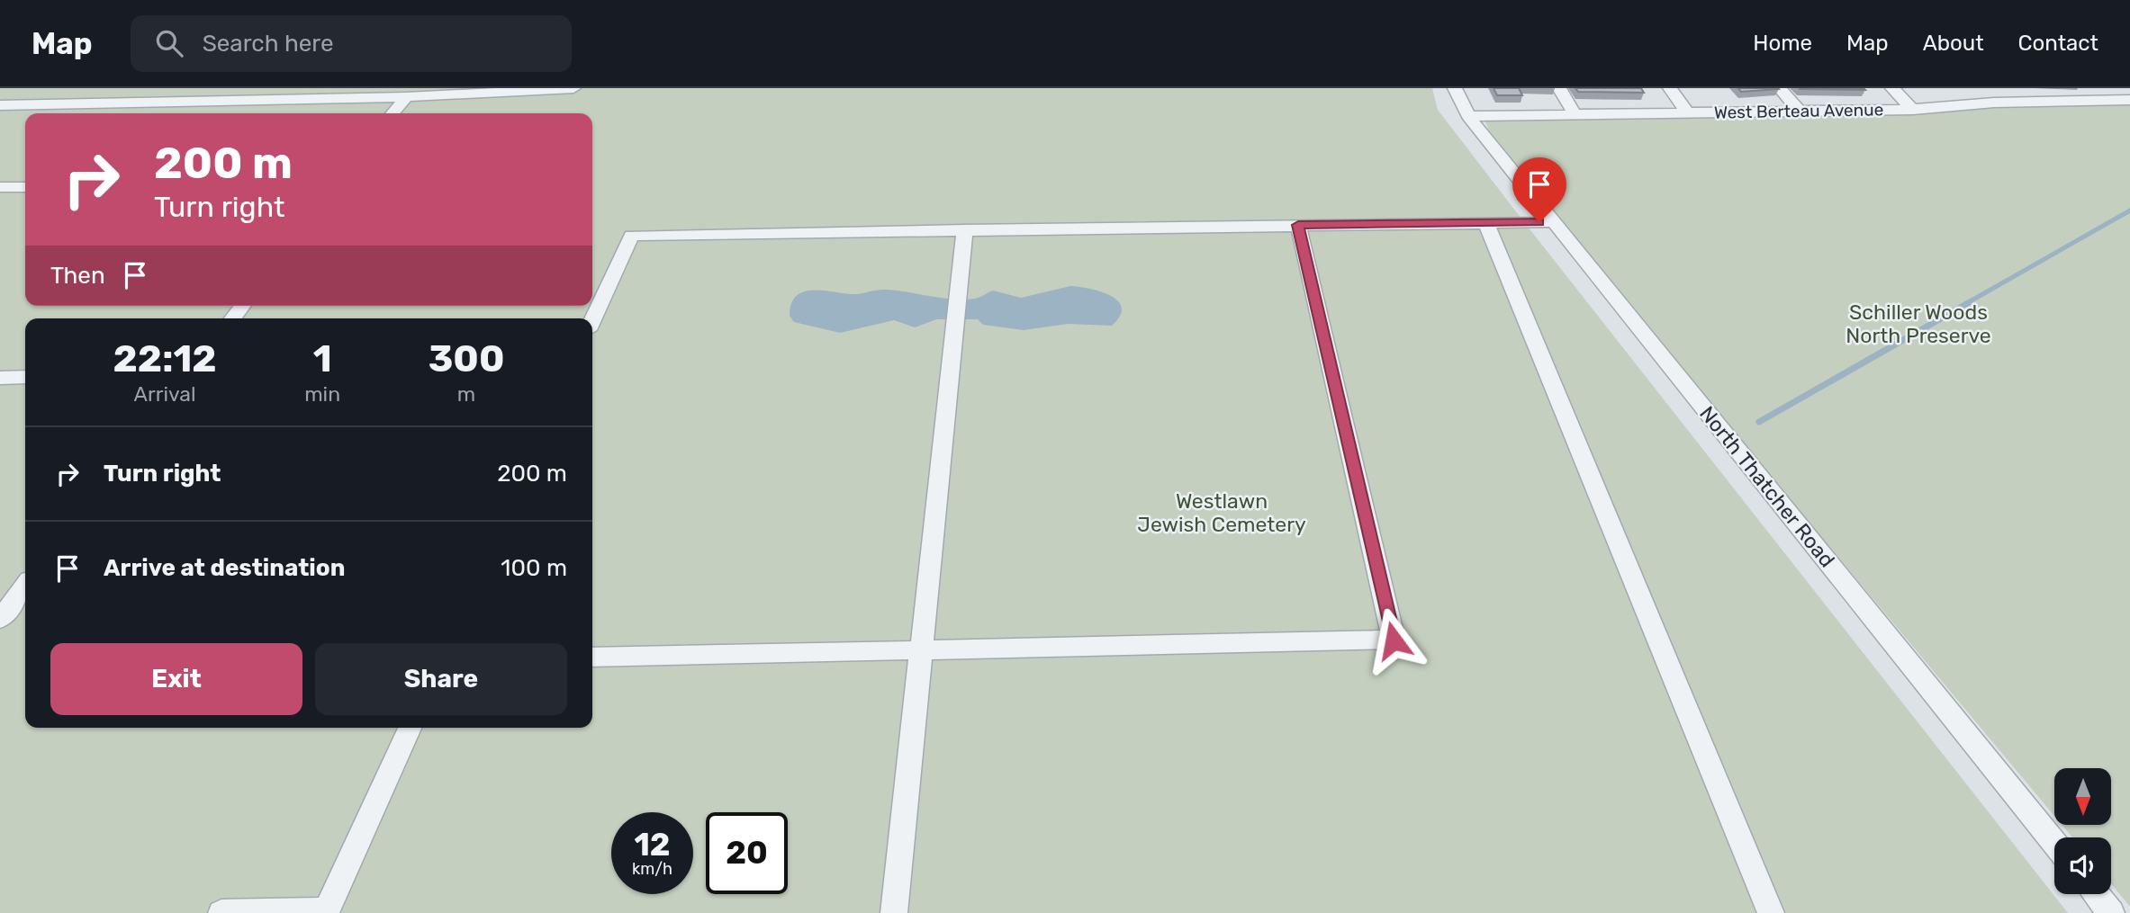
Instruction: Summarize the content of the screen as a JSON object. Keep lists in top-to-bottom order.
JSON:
{
  "streets": {
    "street": ["West Berteau Avenue", "North Thatcher Road"]
  },
  "crossings": [
    ["West Berteau Avenue", "North Thatcher Road"]
  ],
  "parks": ["Schiller Woods North Preserve", "Westlawn Jewish Cemetery"],
  "north": "bottom",
  "page": {
    "header": "Map",
    "search": "Search here",
    "nav": [
      "Home",
      "Map",
      "About",
      "Contact"
    ],
    "turn": ["200 m", "Turn right"],
    "then": "Then",
    "eta": [
      "22:12",
      "Arrival",
      "1",
      "min",
      "300",
      "m"
    ],
    "list": [
      {
        "name": "Turn right",
        "value": "200 m"
      },
      {
        "name": "Arrive at destination",
        "value": "100 m"
      }
    ],
    "buttons": ["Exit", "Share"],
    "speed": "12 km/h",
    "limit": "20"
  }
}
